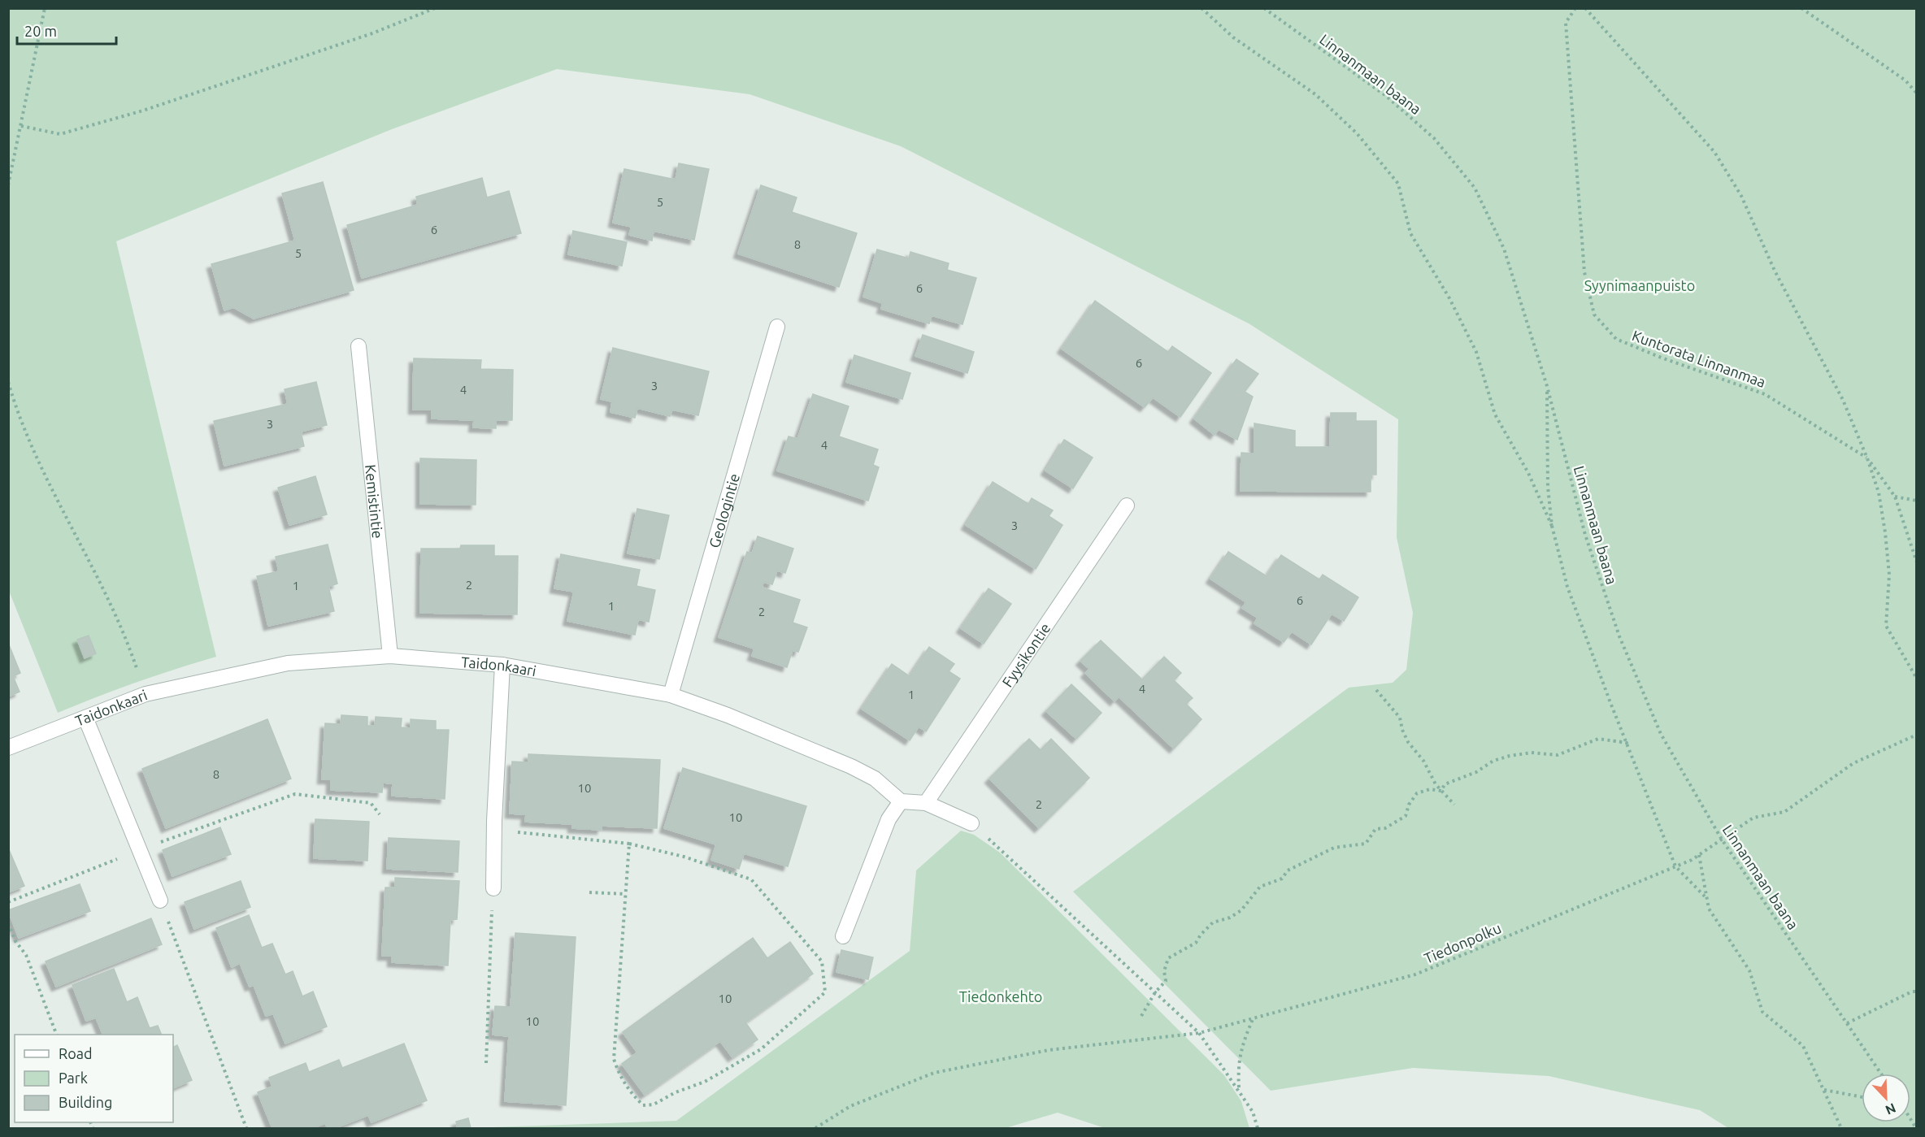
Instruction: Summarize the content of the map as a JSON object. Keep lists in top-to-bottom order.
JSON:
{
  "streets": {
    "street": [
      "Kemistintie",
      "Geologintie",
      "Fyysikontie",
      "Taidonkaari"
    ],
    "path": ["Linnanmaan baana", "Kuntorata Linnanmaa", "Tiedonpolku"]
  },
  "crossings": [
    ["Linnanmaan baana", "Tiedonpolku"],
    ["Kemistintie", "Taidonkaari"],
    ["Geologintie", "Taidonkaari"]
  ],
  "parks": ["Syynimaanpuisto", "Tiedonkehto"],
  "house_numbers": [
    "5",
    "6",
    "8",
    "5",
    "6",
    "6",
    "3",
    "4",
    "3",
    "4",
    "3",
    "2",
    "1",
    "6",
    "1",
    "2",
    "4",
    "1",
    "8",
    "10",
    "2",
    "10",
    "10",
    "10"
  ],
  "legend": ["Road", "Park", "Building"],
  "scale_bar": "20 m",
  "north": "bottom right"
}
